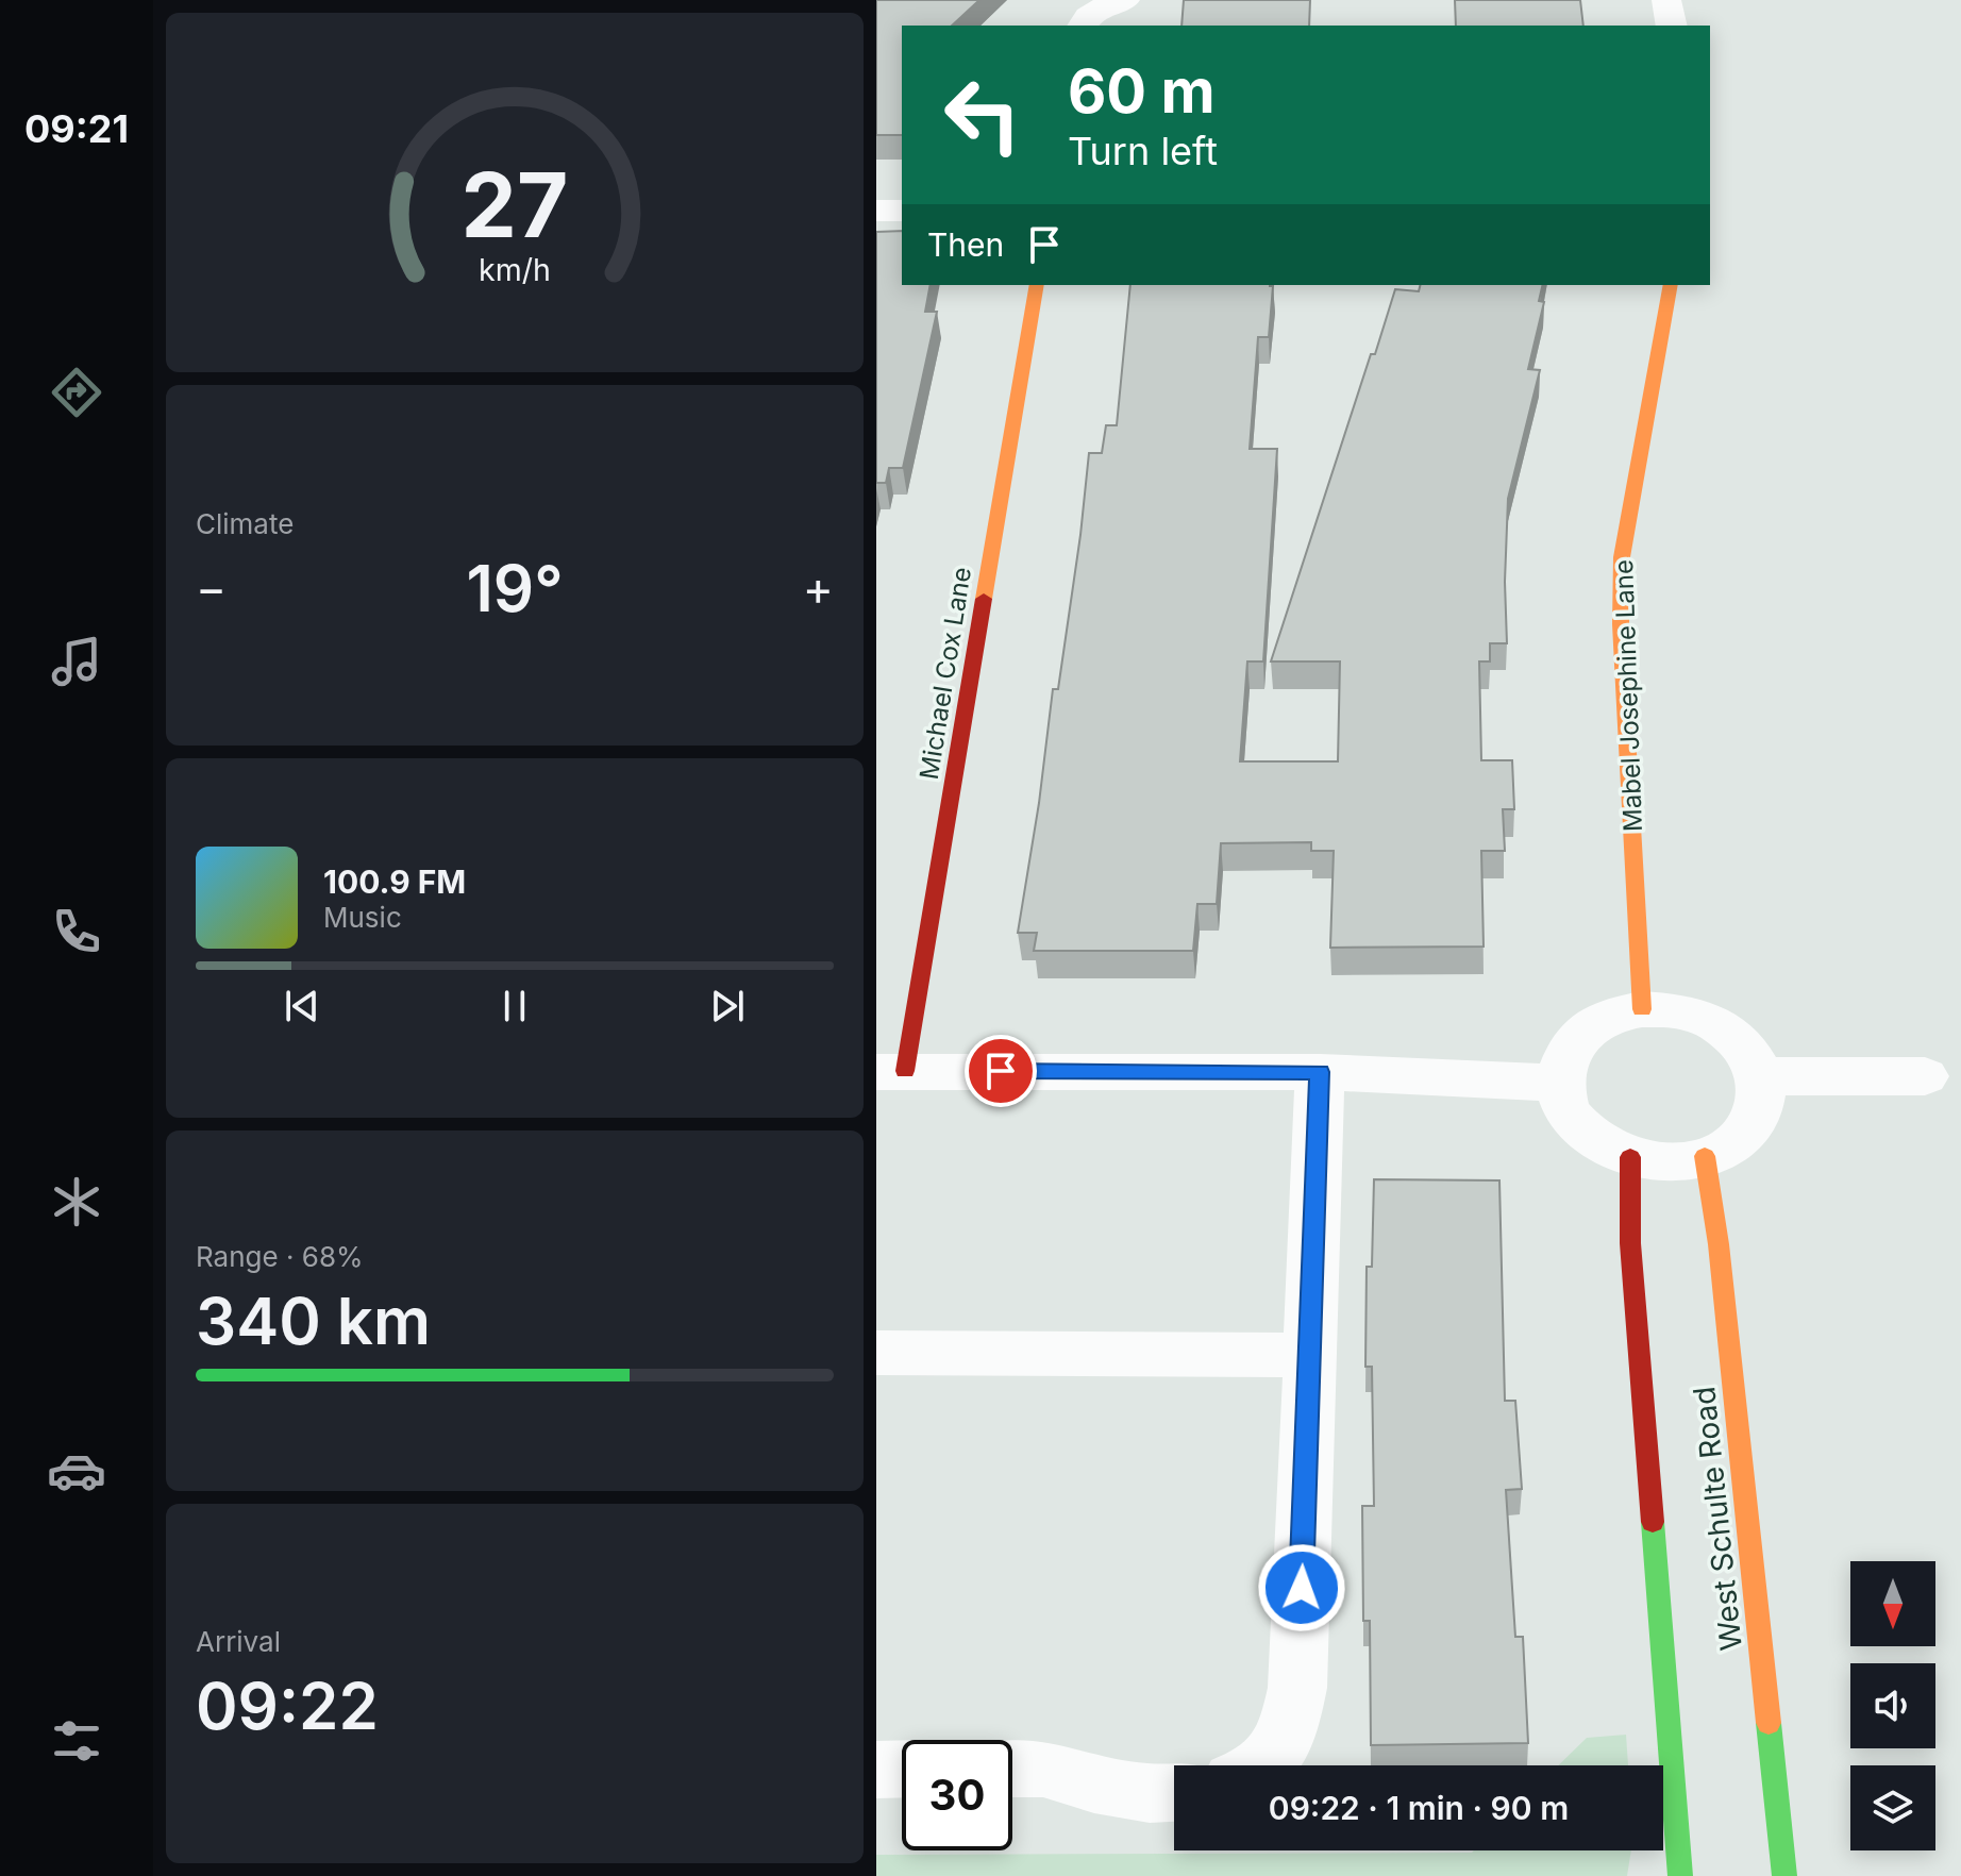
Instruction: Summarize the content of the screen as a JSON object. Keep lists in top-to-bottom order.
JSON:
{
  "streets": {
    "street": ["Michael Cox Lane", "Mabel Josephine Lane", "West Schulte Road"]
  },
  "crossings": [
    ["Mabel Josephine Lane", "West Schulte Road"]
  ],
  "north": "bottom",
  "page": {
    "tabs": "09:21",
    "turn": ["60 m", "Turn left"],
    "then": "Then",
    "tile": [
      "Climate",
      ["Range · 68%", "340 km"],
      ["Arrival", "09:22"]
    ],
    "heat": ["−", "19°", "+"],
    "song": ["100.9 FM", "Music"],
    "limit": "30",
    "trip": "09:22 · 1 min · 90 m",
    "gauge": ["27", "km/h"]
  }
}
